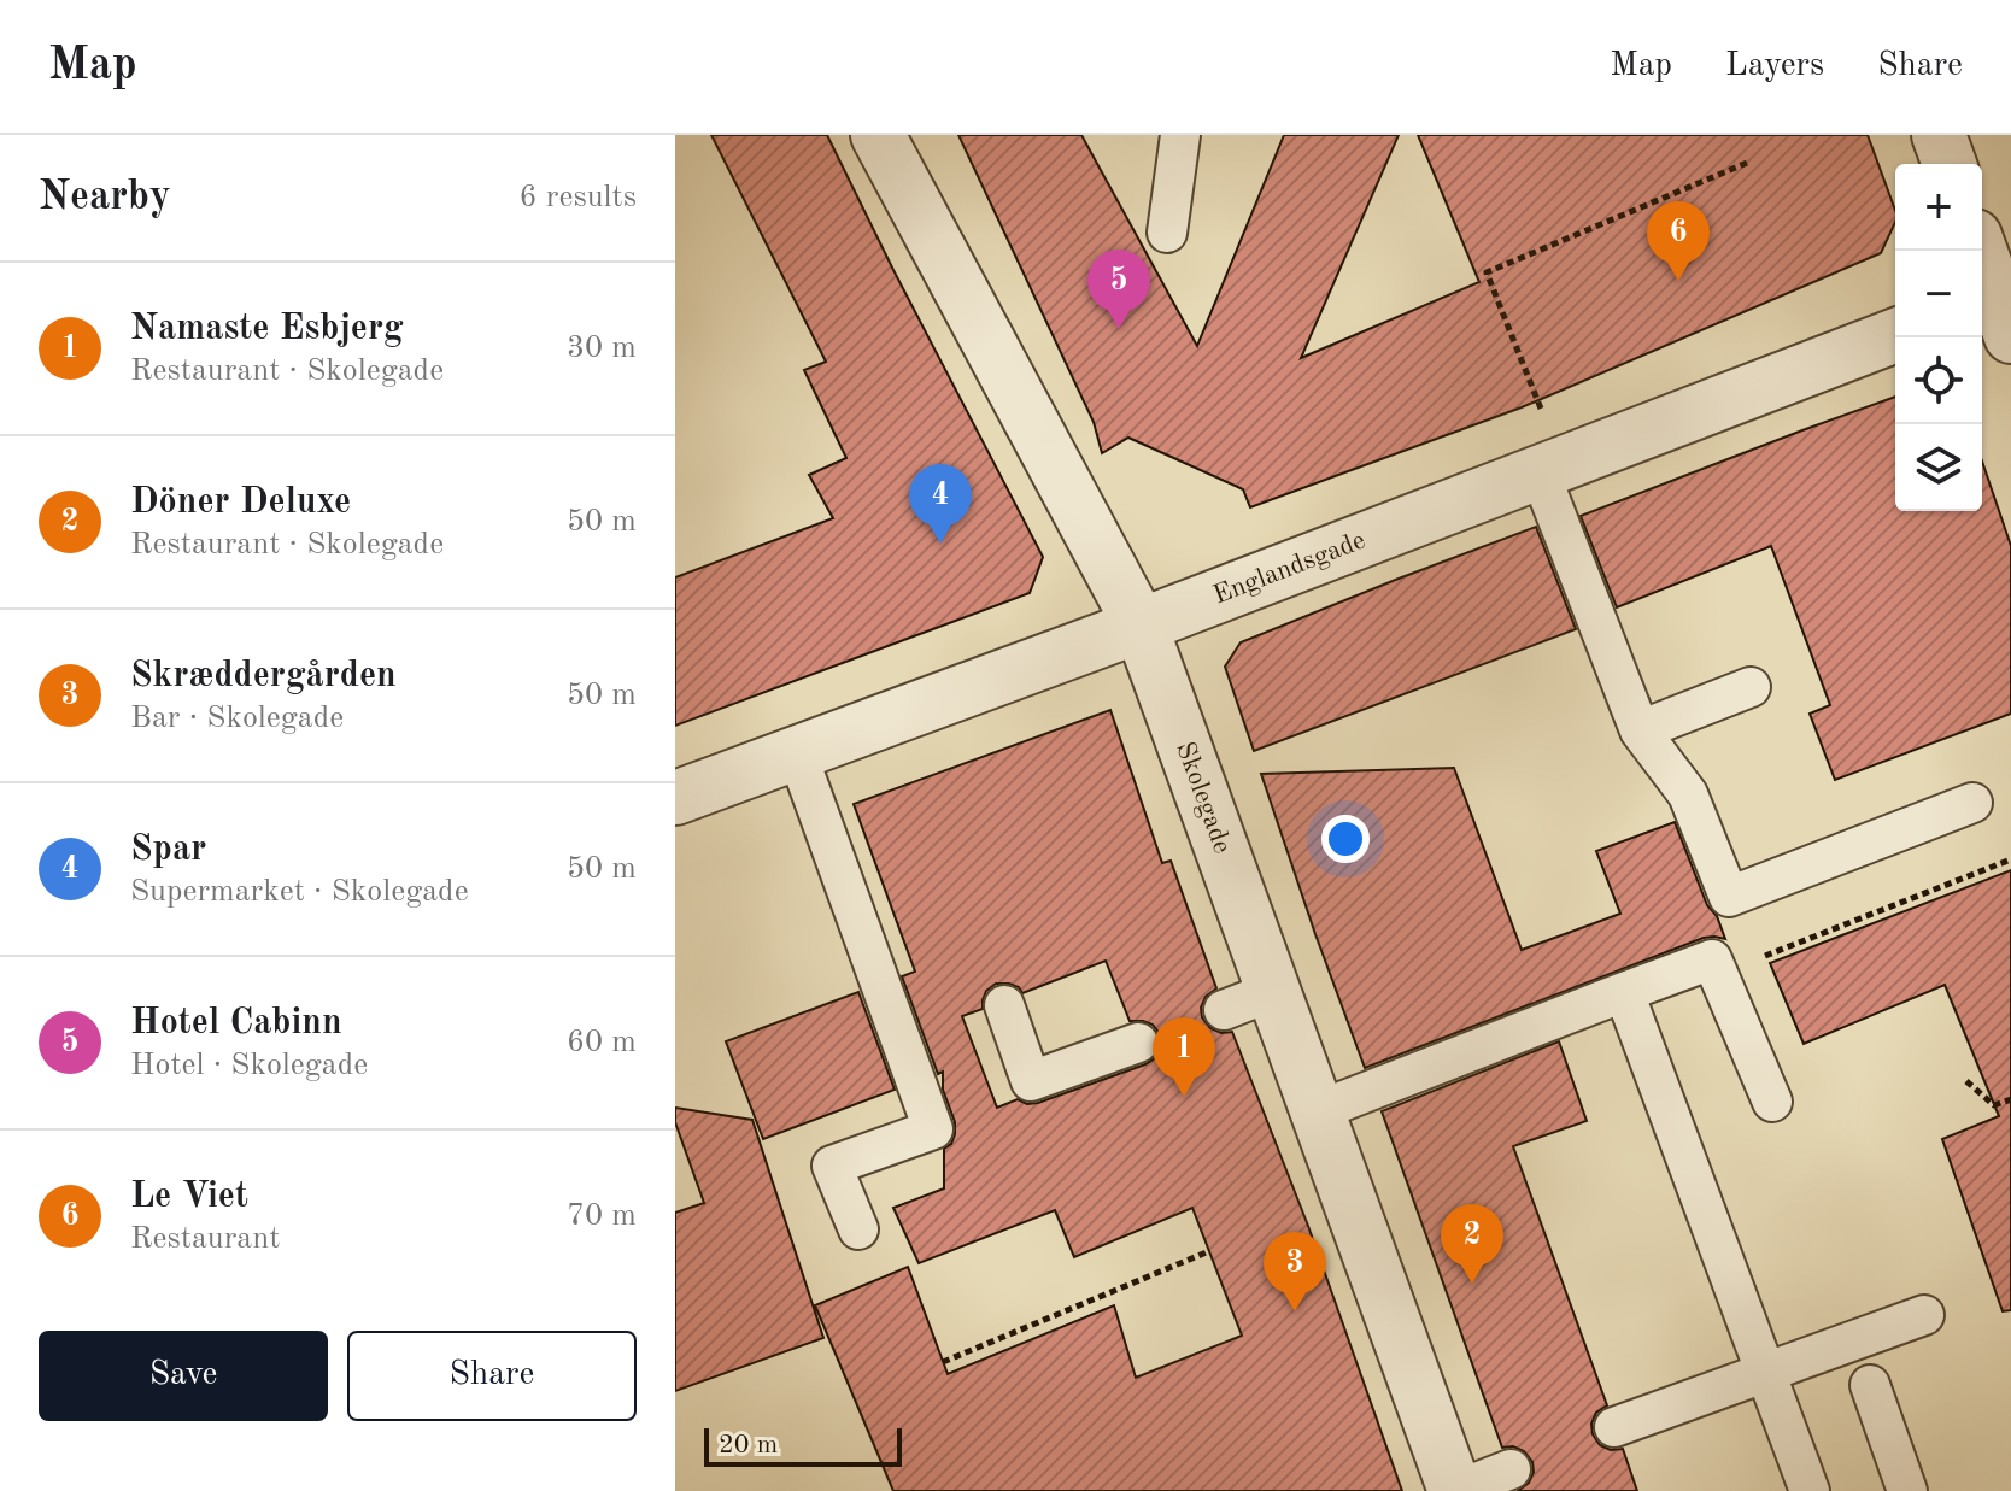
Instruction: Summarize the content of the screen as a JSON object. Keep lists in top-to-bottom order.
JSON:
{
  "streets": {
    "street": ["Englandsgade", "Skolegade"]
  },
  "crossings": [
    ["Englandsgade", "Skolegade"]
  ],
  "scale_bar": "20 m",
  "page": {
    "header": "Map",
    "nav": ["Map", "Layers", "Share"],
    "heading": ["Nearby", "6 results"],
    "map_buttons": ["+", "−"],
    "pins": [
      "6",
      "5",
      "4",
      "1",
      "2",
      "3"
    ],
    "list": [
      {
        "mark": "1",
        "name": "Namaste Esbjerg",
        "note": "Restaurant · Skolegade",
        "value": "30 m"
      },
      {
        "mark": "2",
        "name": "Döner Deluxe",
        "note": "Restaurant · Skolegade",
        "value": "50 m"
      },
      {
        "mark": "3",
        "name": "Skræddergården",
        "note": "Bar · Skolegade",
        "value": "50 m"
      },
      {
        "mark": "4",
        "name": "Spar",
        "note": "Supermarket · Skolegade",
        "value": "50 m"
      },
      {
        "mark": "5",
        "name": "Hotel Cabinn",
        "note": "Hotel · Skolegade",
        "value": "60 m"
      },
      {
        "mark": "6",
        "name": "Le Viet",
        "note": "Restaurant",
        "value": "70 m"
      }
    ],
    "buttons": ["Save", "Share"],
    "scale": "20 m"
  }
}
